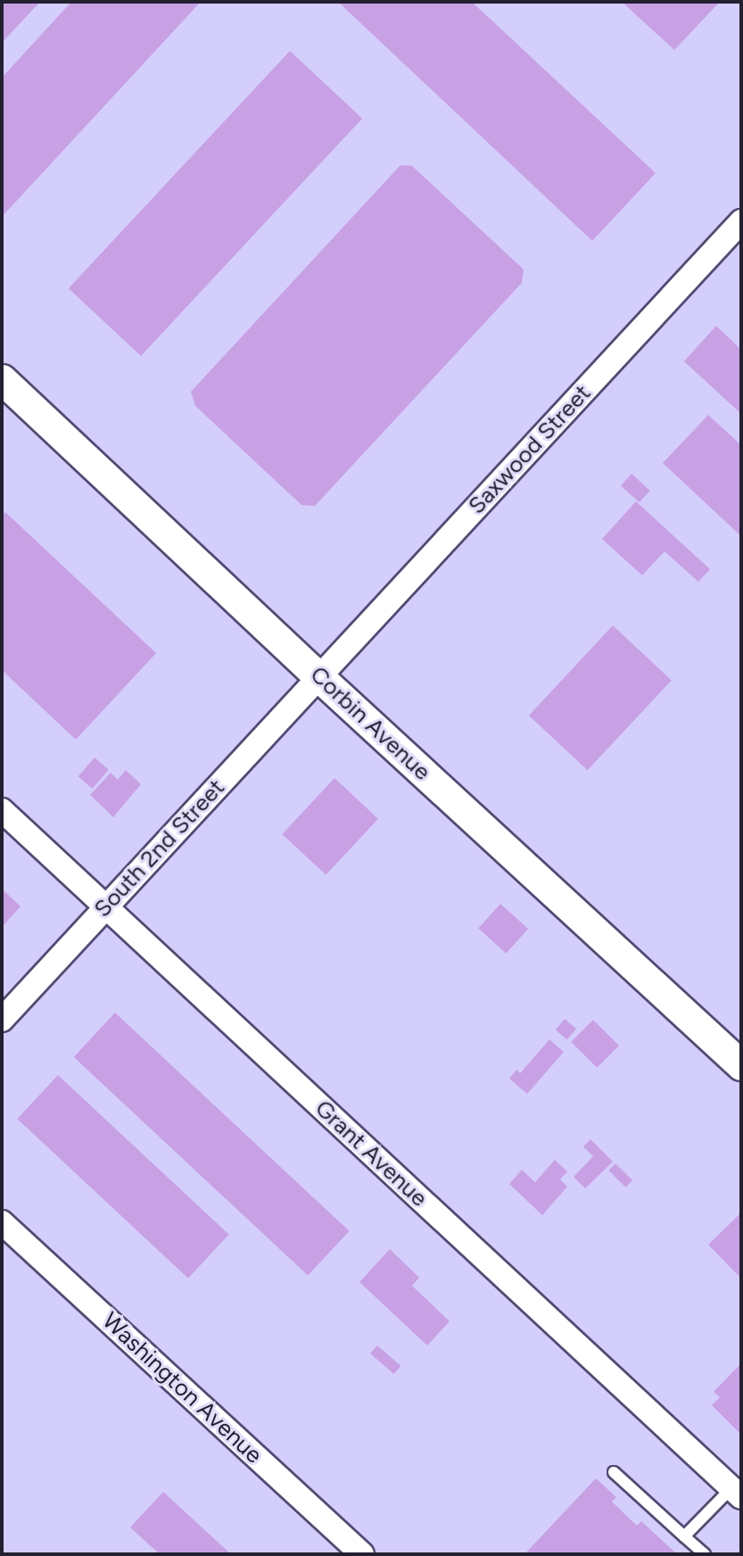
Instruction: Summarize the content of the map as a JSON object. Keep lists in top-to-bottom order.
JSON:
{
  "streets": {
    "street": [
      "Saxwood Street",
      "Corbin Avenue",
      "South 2nd Street",
      "Grant Avenue",
      "Washington Avenue"
    ]
  },
  "crossings": [
    ["Saxwood Street", "Corbin Avenue"],
    ["Saxwood Street", "South 2nd Street"],
    ["Corbin Avenue", "South 2nd Street"],
    ["South 2nd Street", "Grant Avenue"]
  ]
}
